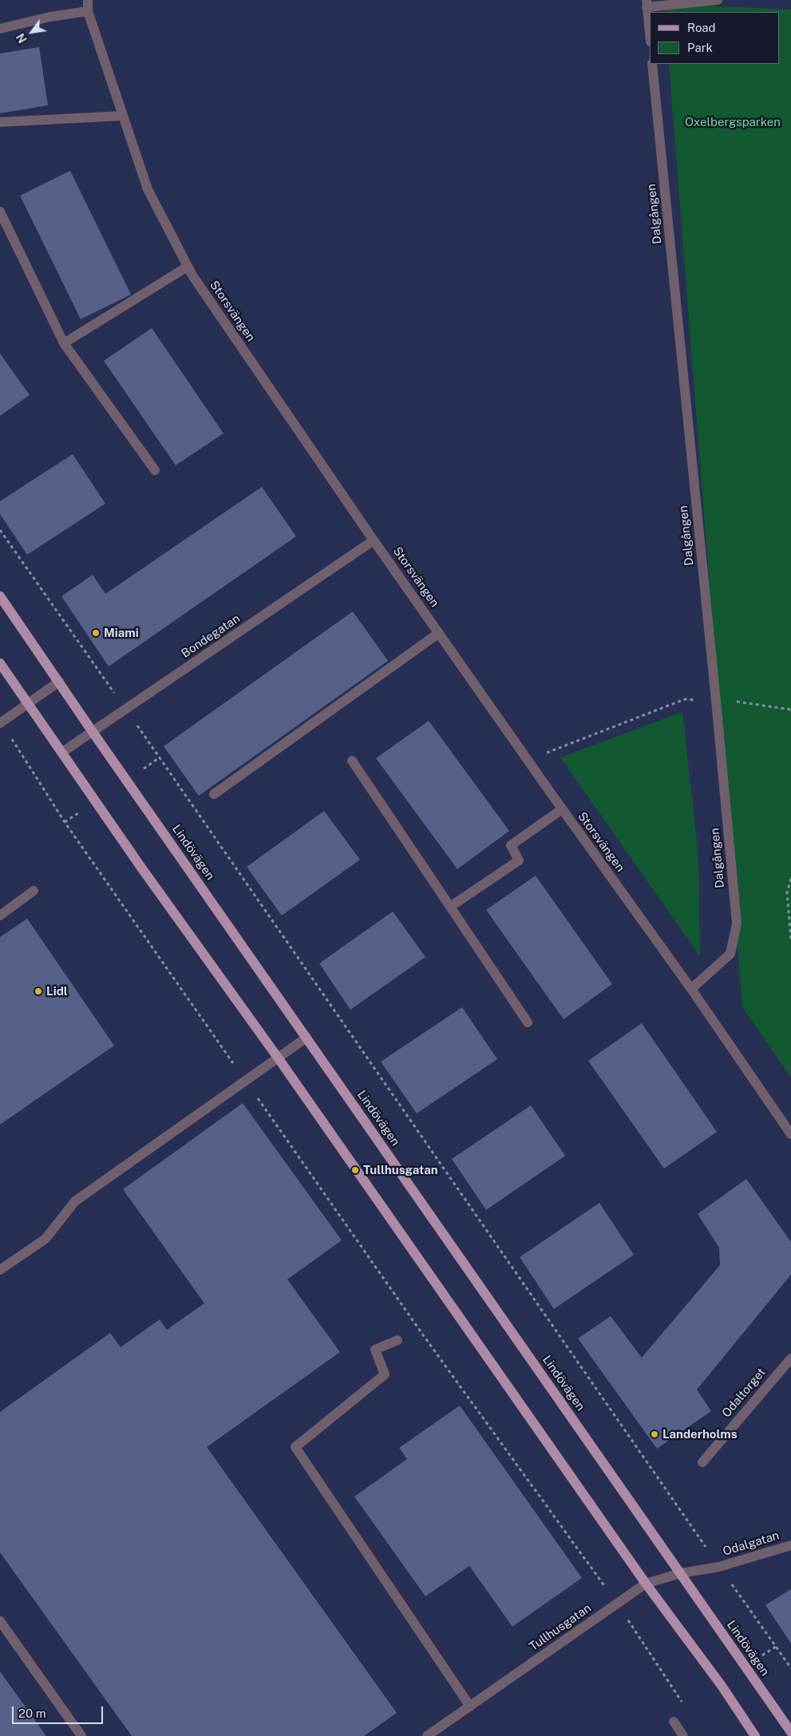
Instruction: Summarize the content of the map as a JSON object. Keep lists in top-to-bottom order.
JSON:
{
  "streets": {
    "main road": ["Lindövägen"],
    "street": [
      "Dalgången",
      "Storsvängen",
      "Bondegatan",
      "Odaltorget",
      "Odalgatan",
      "Tullhusgatan"
    ]
  },
  "crossings": [
    ["Dalgången", "Storsvängen"],
    ["Storsvängen", "Bondegatan"],
    ["Bondegatan", "Lindövägen"],
    ["Lindövägen", "Tullhusgatan"],
    ["Odalgatan", "Tullhusgatan"]
  ],
  "parks": ["Oxelbergsparken"],
  "places": [
    "Miami",
    "Lidl",
    "Tullhusgatan",
    "Landerholms"
  ],
  "legend": ["Road", "Park"],
  "scale_bar": "20 m",
  "north": "bottom left"
}
